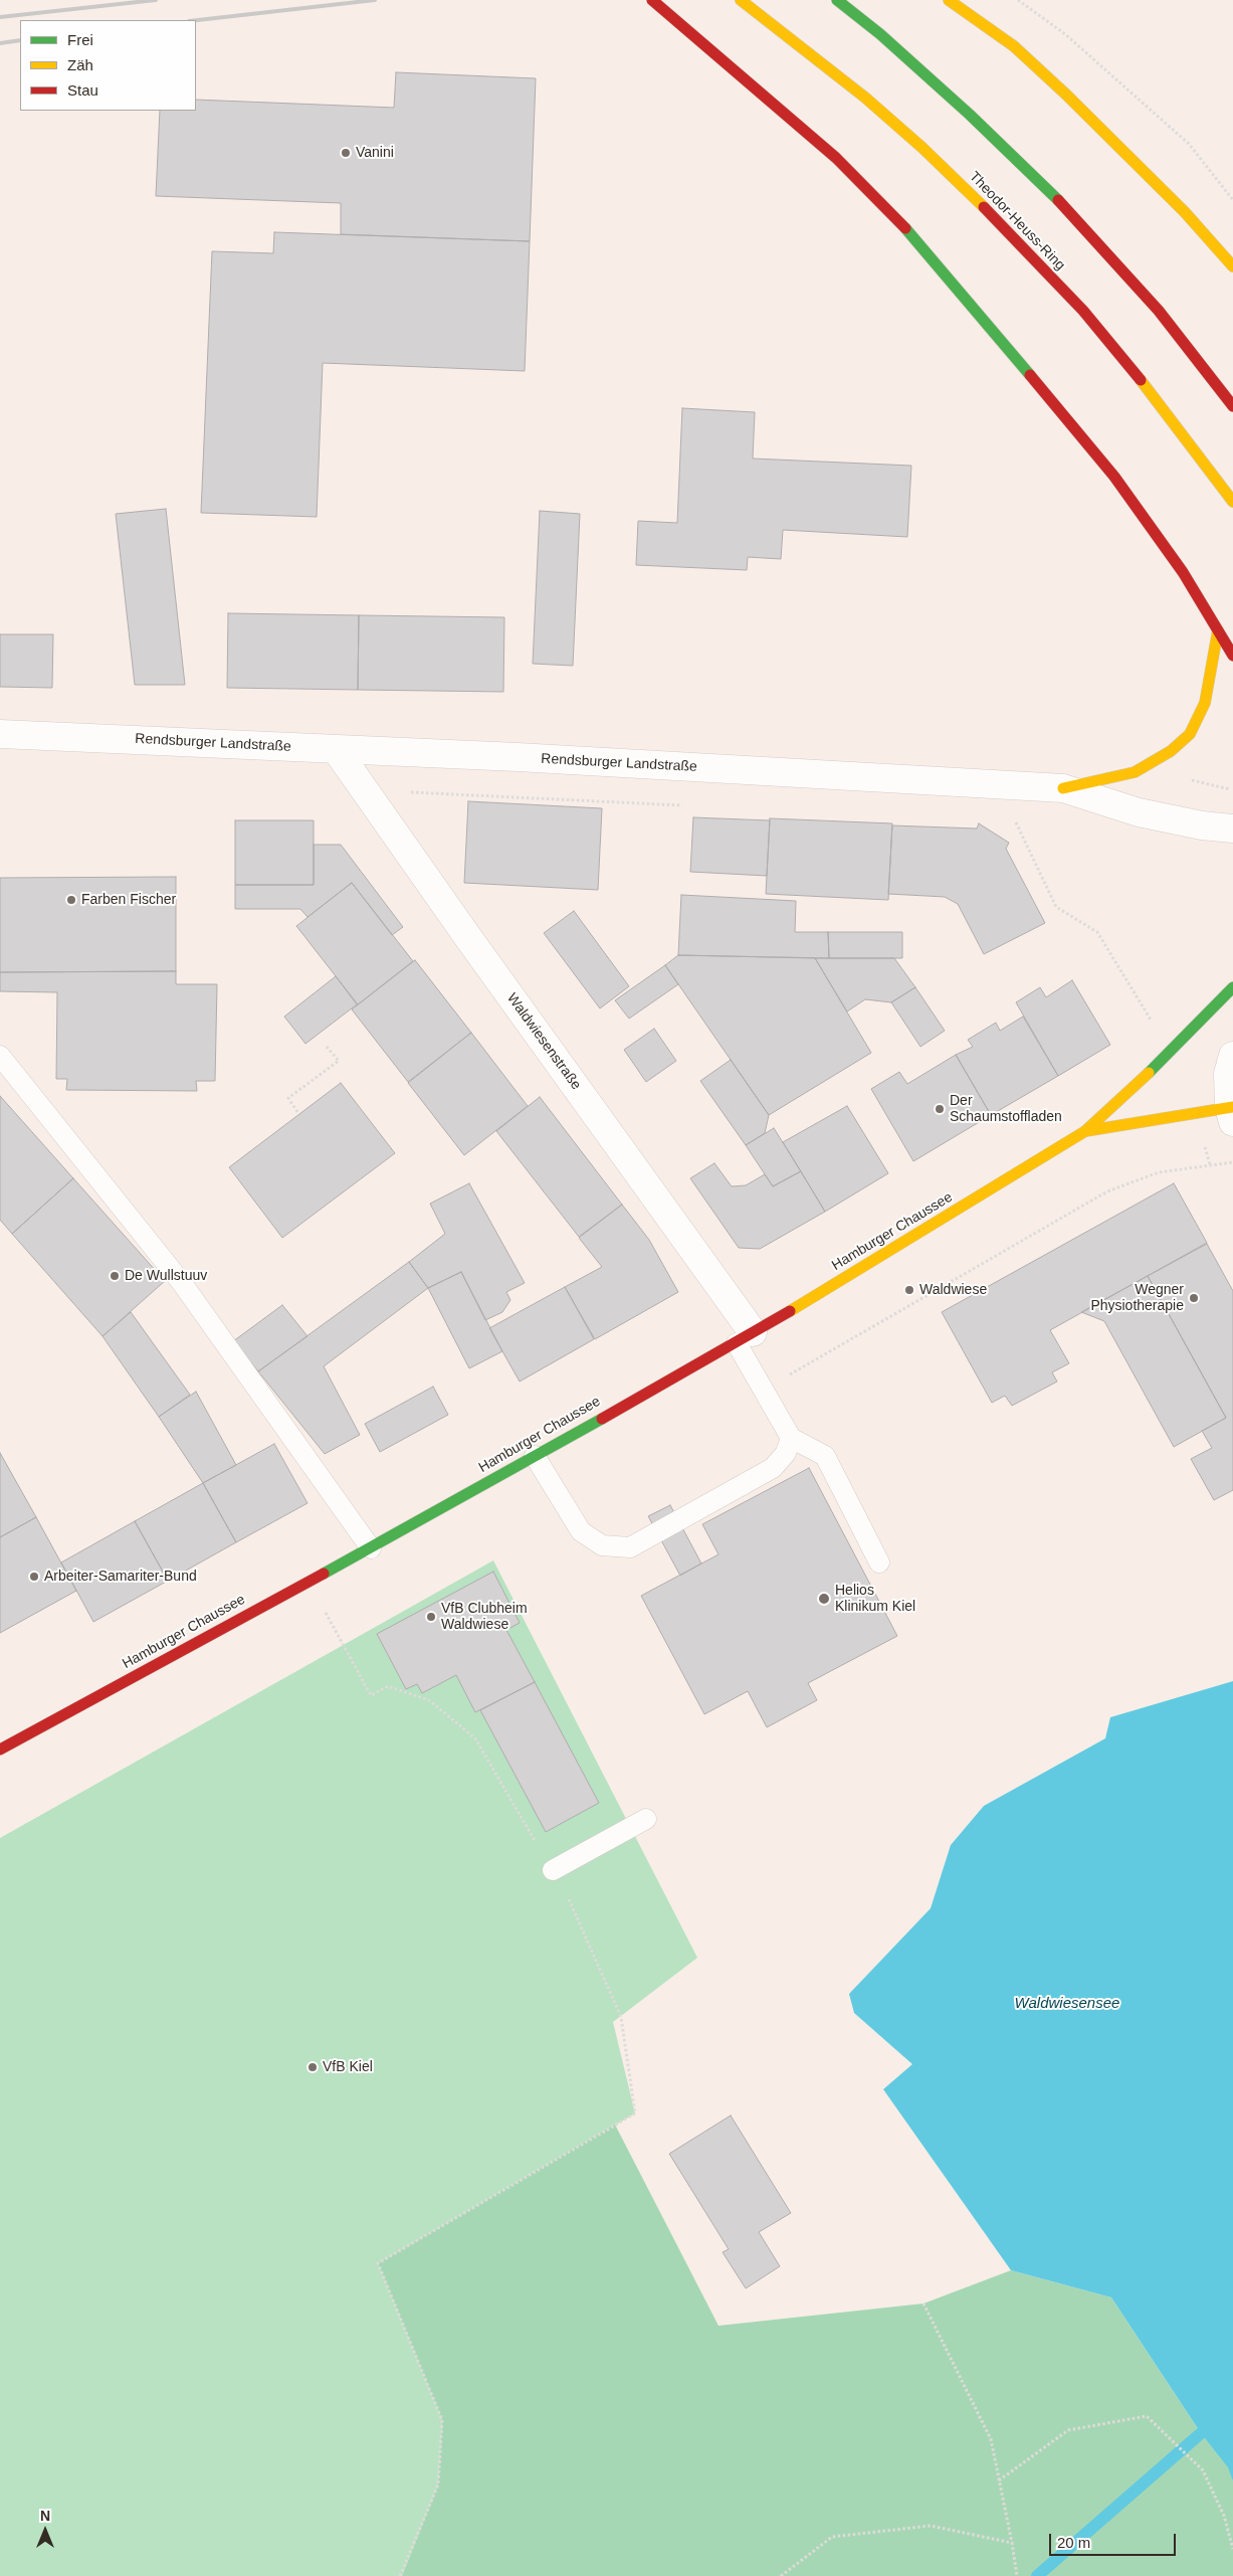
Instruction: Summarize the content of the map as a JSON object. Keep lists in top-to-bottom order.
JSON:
{
  "streets": {
    "main road": ["Theodor-Heuss-Ring", "Hamburger Chaussee"],
    "street": ["Rendsburger Landstraße", "Waldwiesenstraße"]
  },
  "crossings": [
    ["Rendsburger Landstraße", "Waldwiesenstraße"],
    ["Waldwiesenstraße", "Hamburger Chaussee"]
  ],
  "water": ["Waldwiesensee"],
  "places": [
    "Vanini",
    "Farben Fischer",
    "Der Schaumstoffladen",
    "De Wullstuuv",
    "Waldwiese",
    "Wegner Physiotherapie",
    "Arbeiter-Samariter-Bund",
    "Helios Klinikum Kiel",
    "VfB Clubheim Waldwiese",
    "VfB Kiel"
  ],
  "legend": ["Frei", "Zäh", "Stau"],
  "scale_bar": "20 m",
  "north": "top"
}
